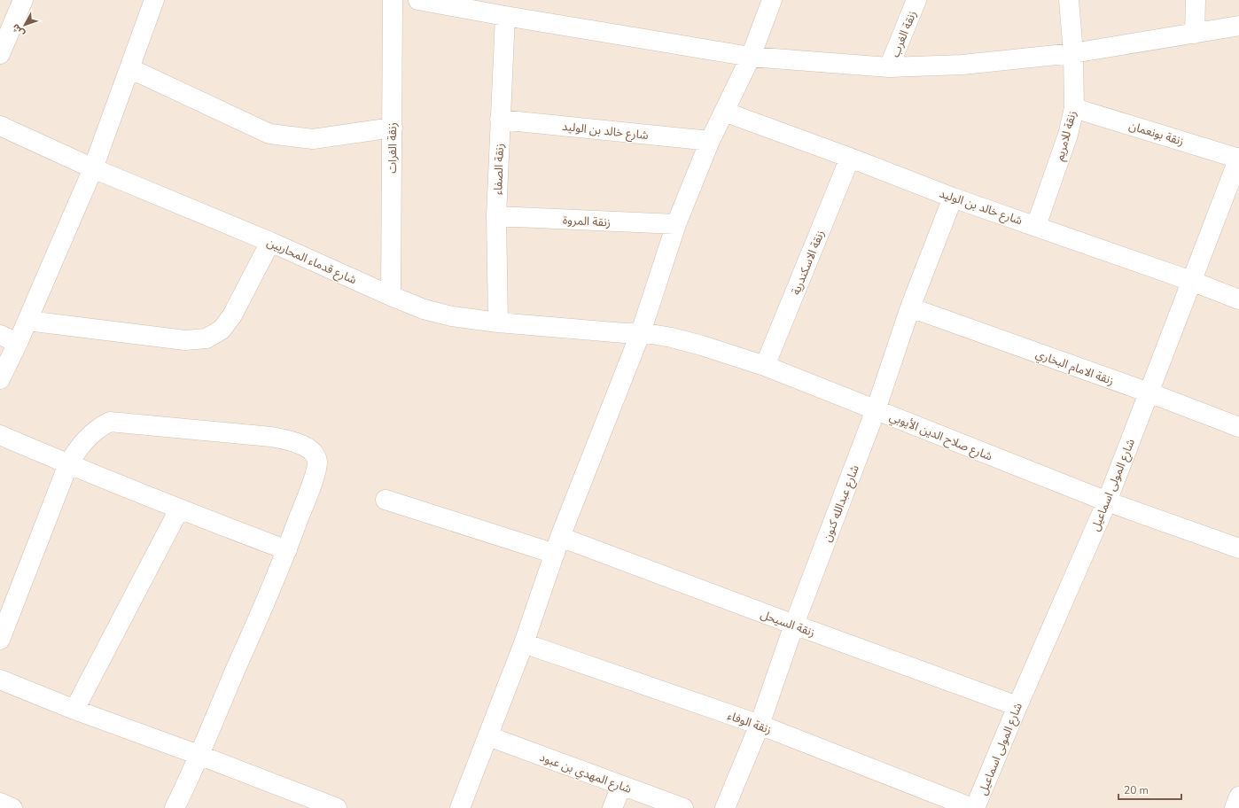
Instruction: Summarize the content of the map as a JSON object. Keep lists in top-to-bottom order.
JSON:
{
  "streets": {
    "street": [
      "زنقة الغرب",
      "شارع خالد بن الوليد",
      "زنقة بونعمان",
      "زنقة للامريم",
      "زنقة الفرات",
      "زنقة الصفاء",
      "زنقة المروة",
      "شارع قدماء المحاربين",
      "زنقة الاسكندرية",
      "زنقة الامام البخاري",
      "شارع صلاح الدين الأيوبي",
      "شارع المولى اسماعيل",
      "شارع عبدالله كنون",
      "زنقة السيحل",
      "زنقة الوفاء",
      "شارع المهدي بن عبود"
    ]
  },
  "crossings": [
    ["شارع خالد بن الوليد", "زنقة للامريم"],
    ["شارع خالد بن الوليد", "زنقة الصفاء"],
    ["شارع خالد بن الوليد", "زنقة الاسكندرية"],
    ["شارع خالد بن الوليد", "شارع المولى اسماعيل"],
    ["شارع خالد بن الوليد", "شارع عبدالله كنون"],
    ["زنقة بونعمان", "زنقة للامريم"],
    ["زنقة بونعمان", "شارع المولى اسماعيل"],
    ["زنقة الفرات", "شارع قدماء المحاربين"],
    ["زنقة الصفاء", "زنقة المروة"],
    ["زنقة الصفاء", "شارع قدماء المحاربين"],
    ["شارع قدماء المحاربين", "شارع صلاح الدين الأيوبي"],
    ["زنقة الاسكندرية", "شارع صلاح الدين الأيوبي"],
    ["زنقة الامام البخاري", "شارع المولى اسماعيل"],
    ["زنقة الامام البخاري", "شارع عبدالله كنون"],
    ["شارع صلاح الدين الأيوبي", "شارع المولى اسماعيل"],
    ["شارع صلاح الدين الأيوبي", "شارع عبدالله كنون"],
    ["شارع المولى اسماعيل", "زنقة السيحل"],
    ["شارع المولى اسماعيل", "زنقة الوفاء"],
    ["شارع عبدالله كنون", "زنقة السيحل"],
    ["شارع عبدالله كنون", "زنقة الوفاء"]
  ],
  "scale_bar": "20 m",
  "north": "bottom left"
}
